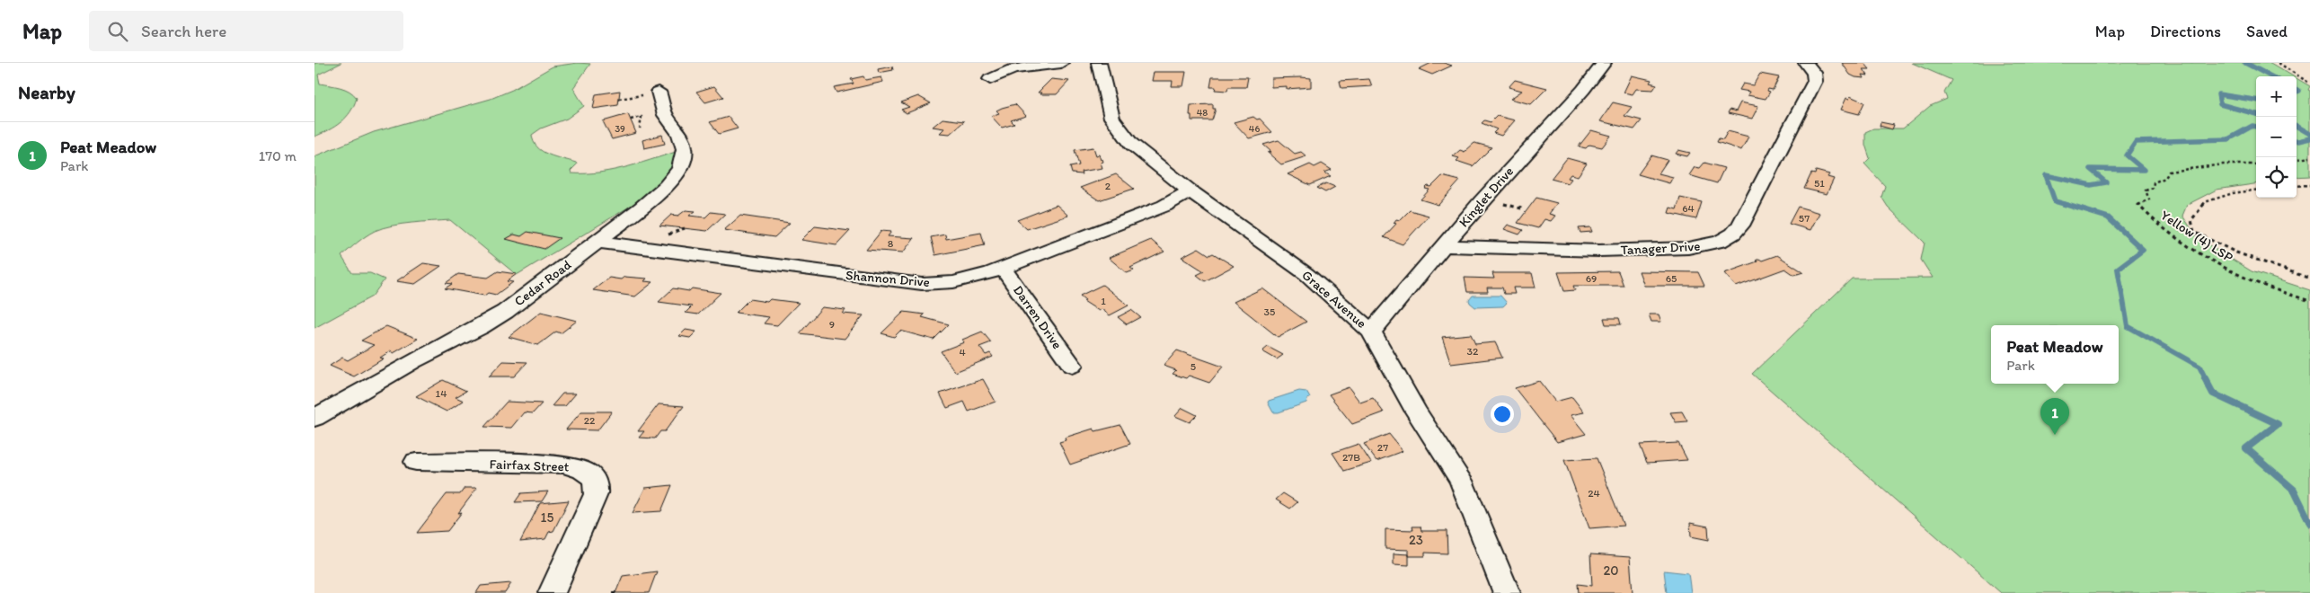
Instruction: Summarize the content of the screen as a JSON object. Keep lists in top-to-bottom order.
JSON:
{
  "streets": {
    "street": [
      "Kinglet Drive",
      "Tanager Drive",
      "Shannon Drive",
      "Cedar Road",
      "Grace Avenue",
      "Darren Drive",
      "Fairfax Street"
    ],
    "path": ["Yellow (4) LSP"]
  },
  "crossings": [
    ["Kinglet Drive", "Tanager Drive"],
    ["Kinglet Drive", "Grace Avenue"],
    ["Shannon Drive", "Cedar Road"],
    ["Shannon Drive", "Grace Avenue"],
    ["Shannon Drive", "Darren Drive"]
  ],
  "house_numbers": [
    "48",
    "39",
    "46",
    "51",
    "2",
    "64",
    "57",
    "8",
    "69",
    "65",
    "1",
    "35",
    "9",
    "32",
    "4",
    "5",
    "14",
    "22",
    "27",
    "27B",
    "24",
    "15",
    "23",
    "20"
  ],
  "page": {
    "header": "Map",
    "search": "Search here",
    "nav": ["Map", "Directions", "Saved"],
    "heading": "Nearby",
    "map_buttons": ["+", "−"],
    "list": [
      {
        "mark": "1",
        "name": "Peat Meadow",
        "note": "Park",
        "value": "170 m"
      }
    ],
    "popup": ["Peat Meadow", "Park"],
    "pins": "1"
  }
}
